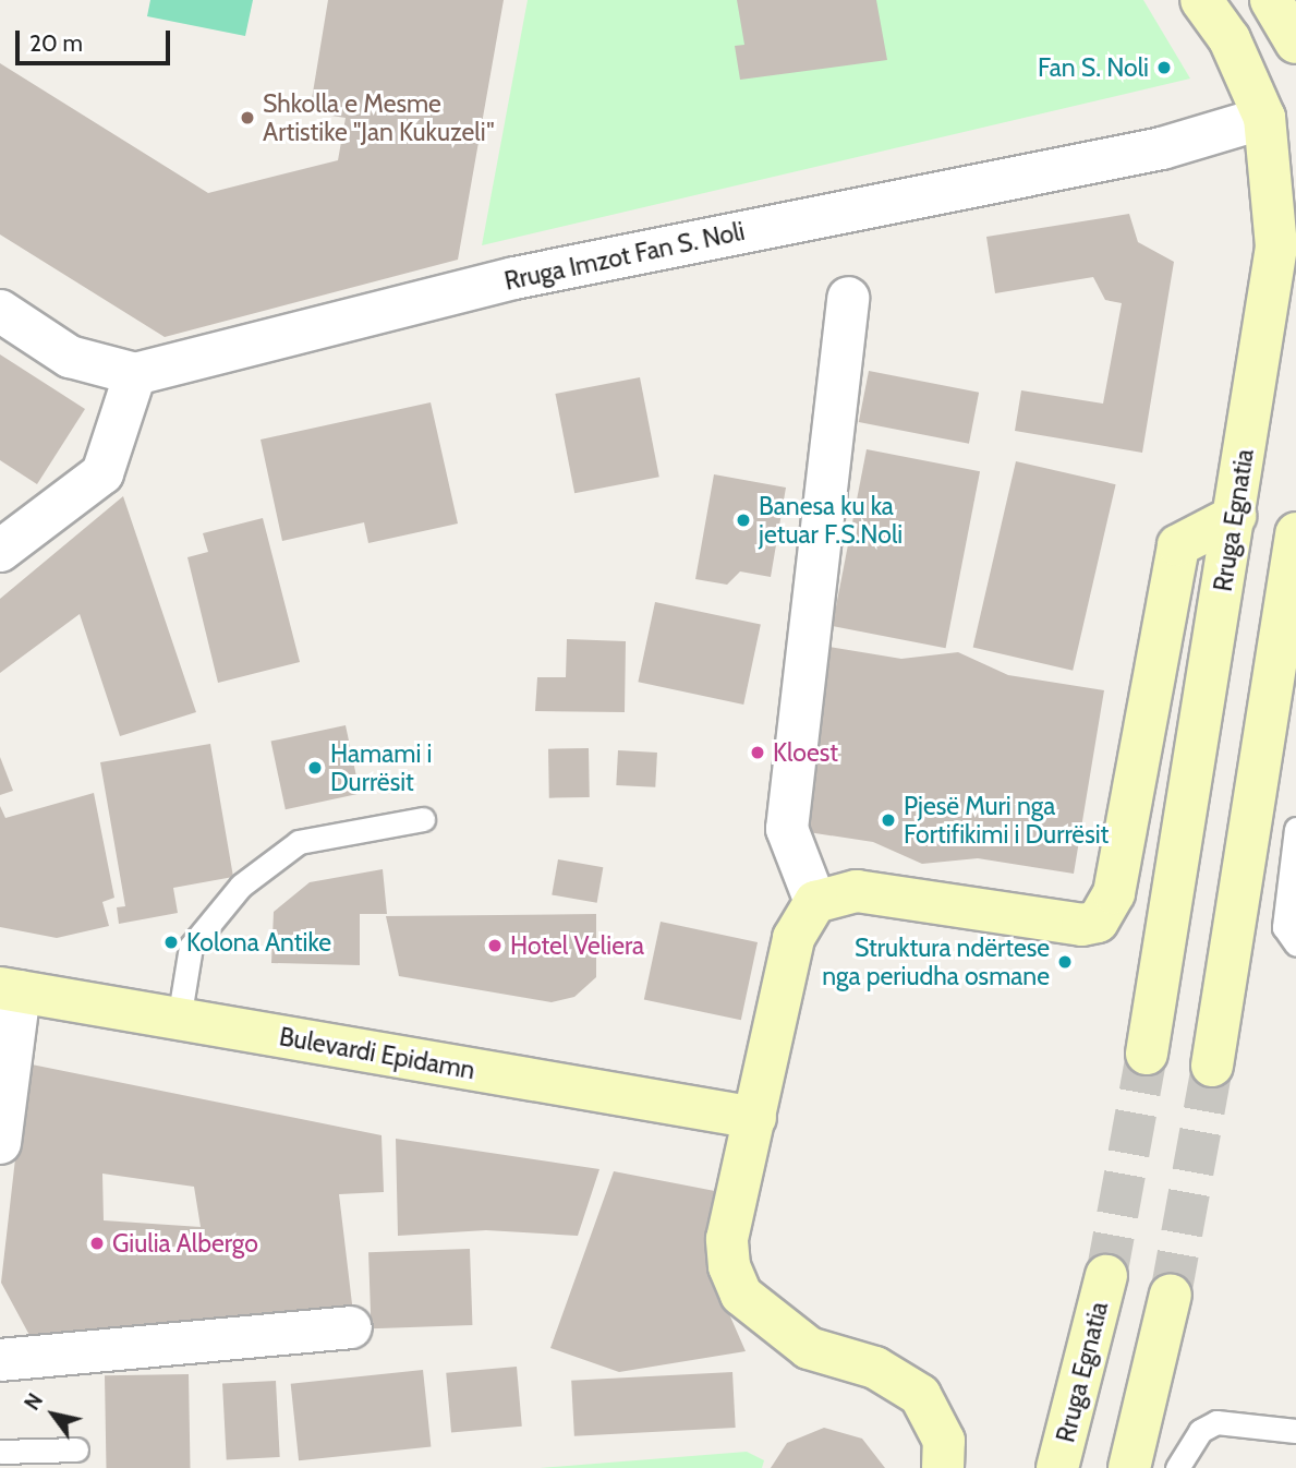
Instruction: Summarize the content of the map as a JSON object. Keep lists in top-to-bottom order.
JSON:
{
  "streets": {
    "main road": ["Rruga Egnatia", "Bulevardi Epidamn"],
    "street": ["Rruga Imzot Fan S. Noli"]
  },
  "crossings": [
    ["Rruga Imzot Fan S. Noli", "Rruga Egnatia"]
  ],
  "places": [
    "Fan S. Noli",
    "Shkolla e Mesme Artistike \"Jan Kukuzeli\"",
    "Banesa ku ka jetuar F.S.Noli",
    "Kloest",
    "Hamami i Durrësit",
    "Pjesë Muri nga Fortifikimi i Durrësit",
    "Kolona Antike",
    "Hotel Veliera",
    "Struktura ndërtese nga periudha osmane",
    "Giulia Albergo"
  ],
  "scale_bar": "20 m",
  "north": "top left"
}
